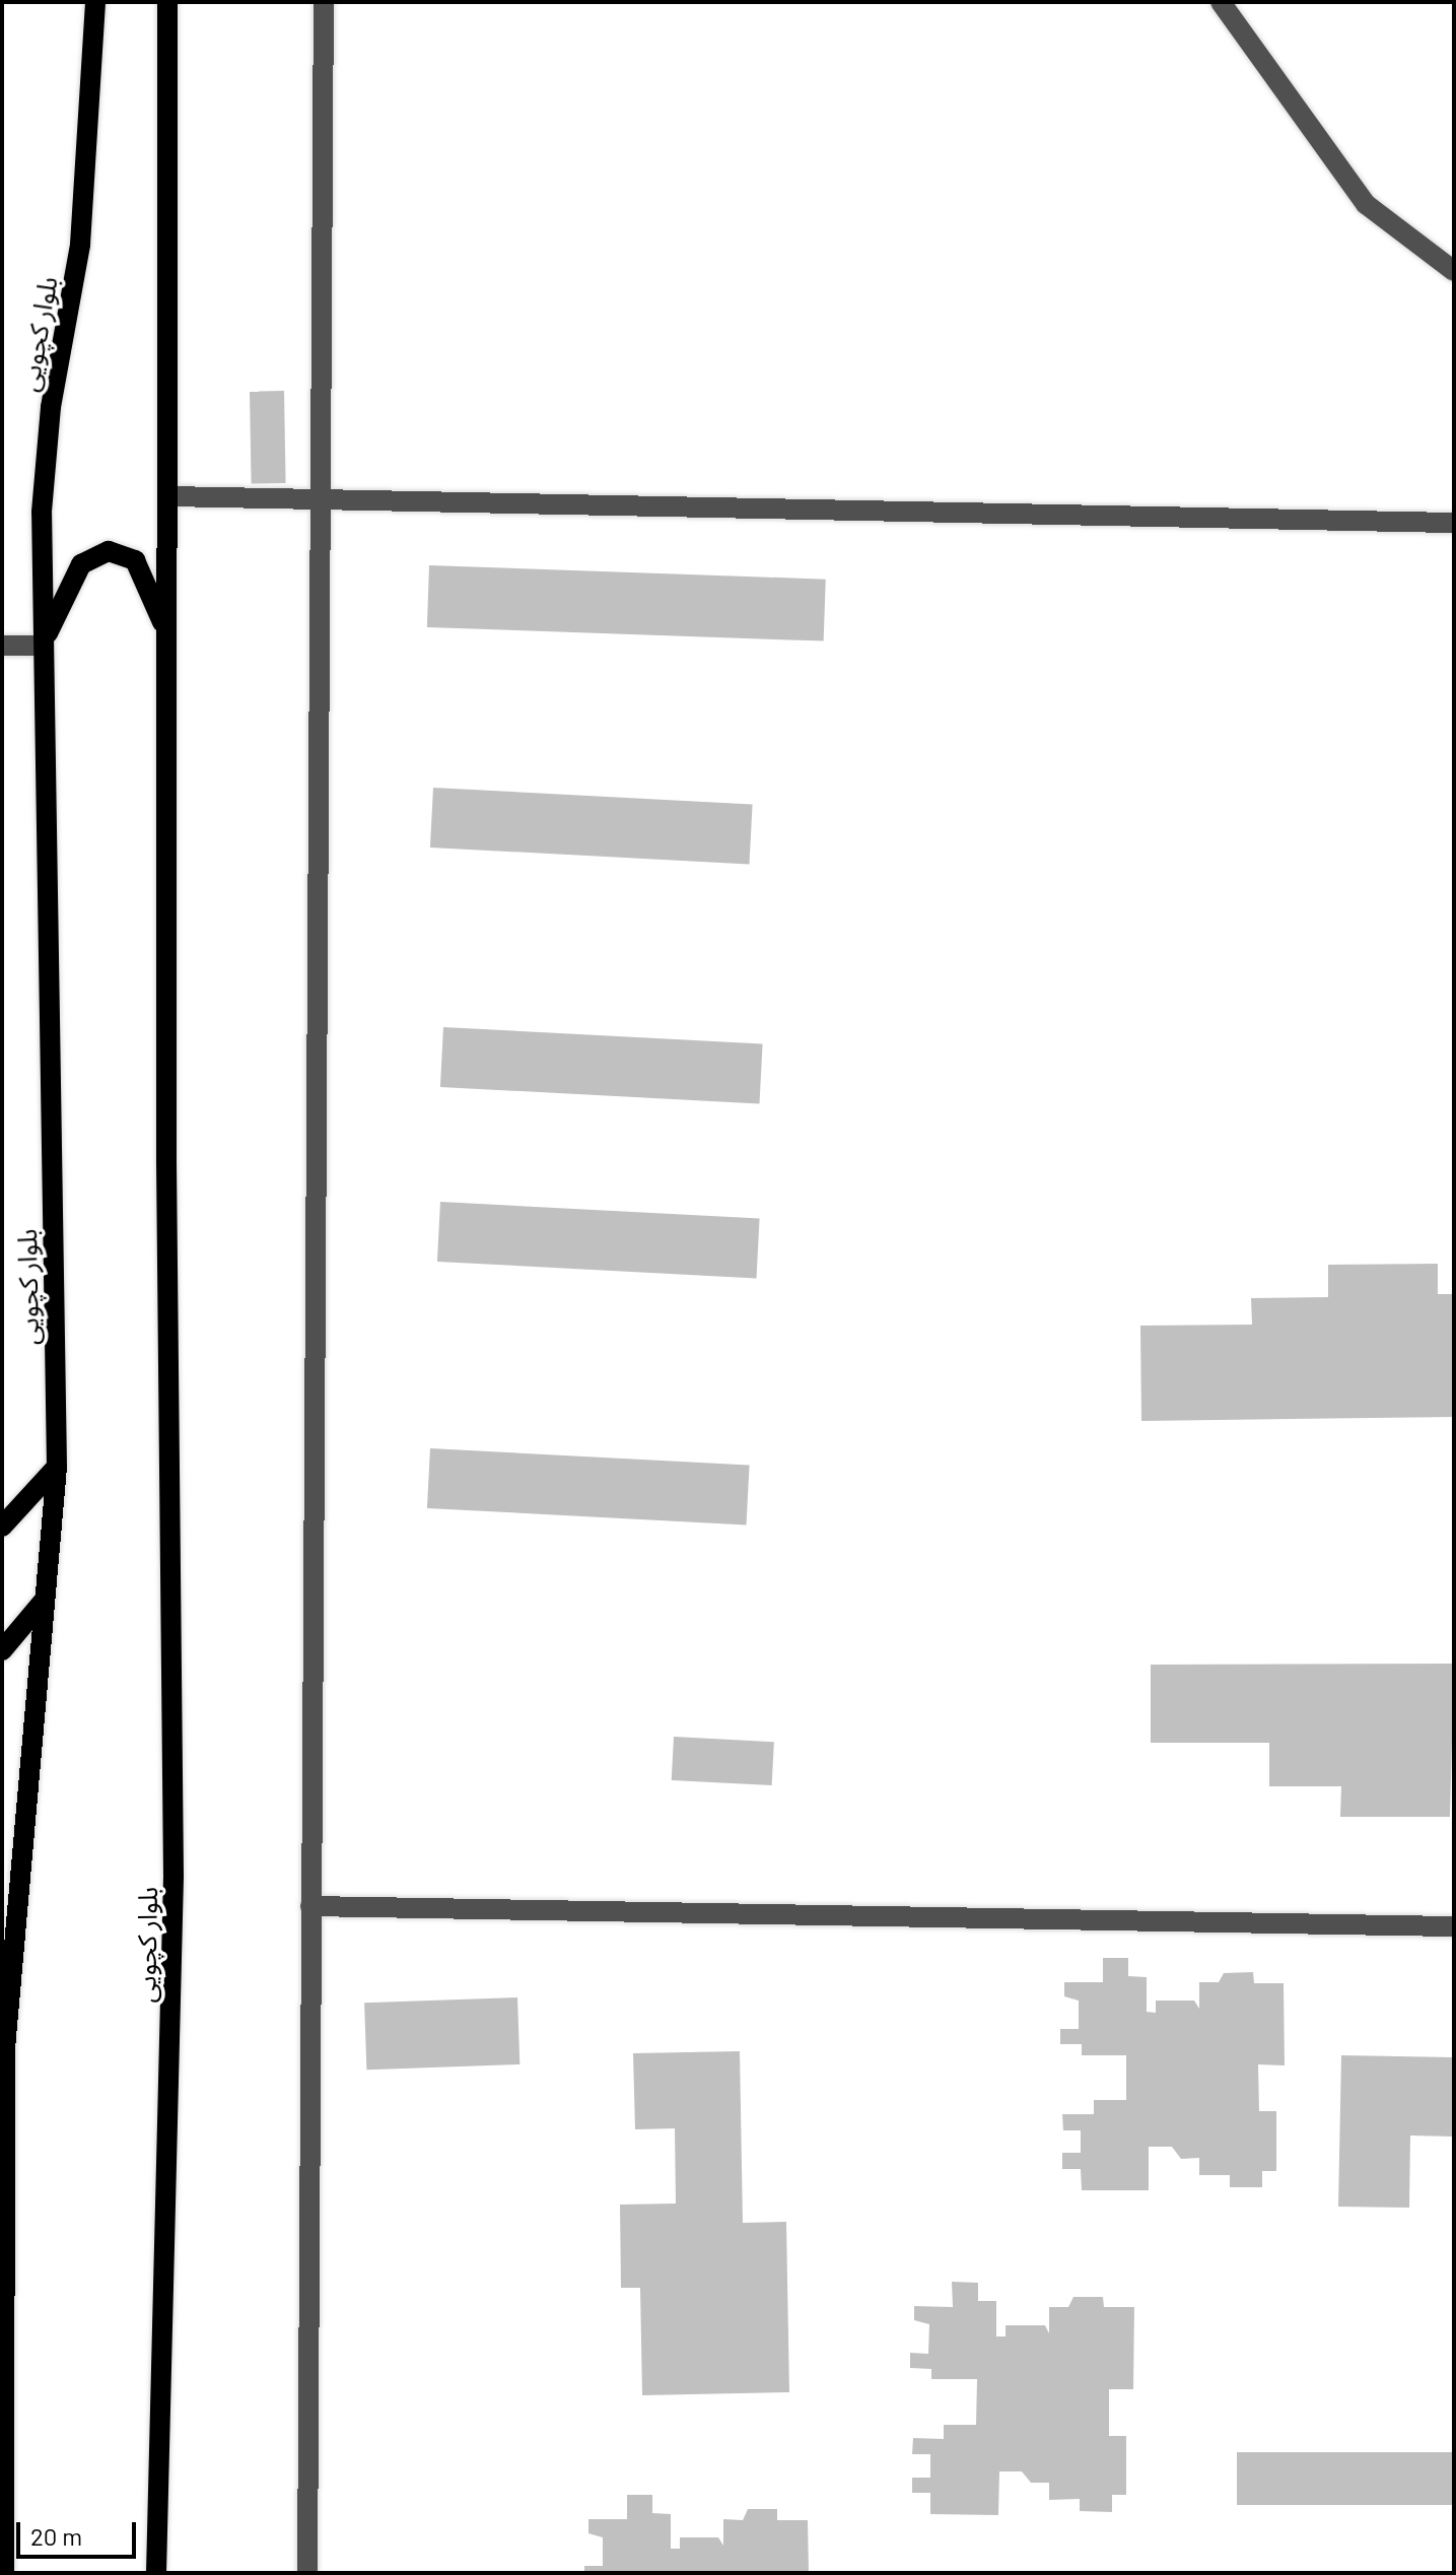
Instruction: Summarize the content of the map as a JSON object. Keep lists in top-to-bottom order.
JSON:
{
  "streets": {
    "main road": ["بلوار کچویی"]
  },
  "scale_bar": "20 m"
}
